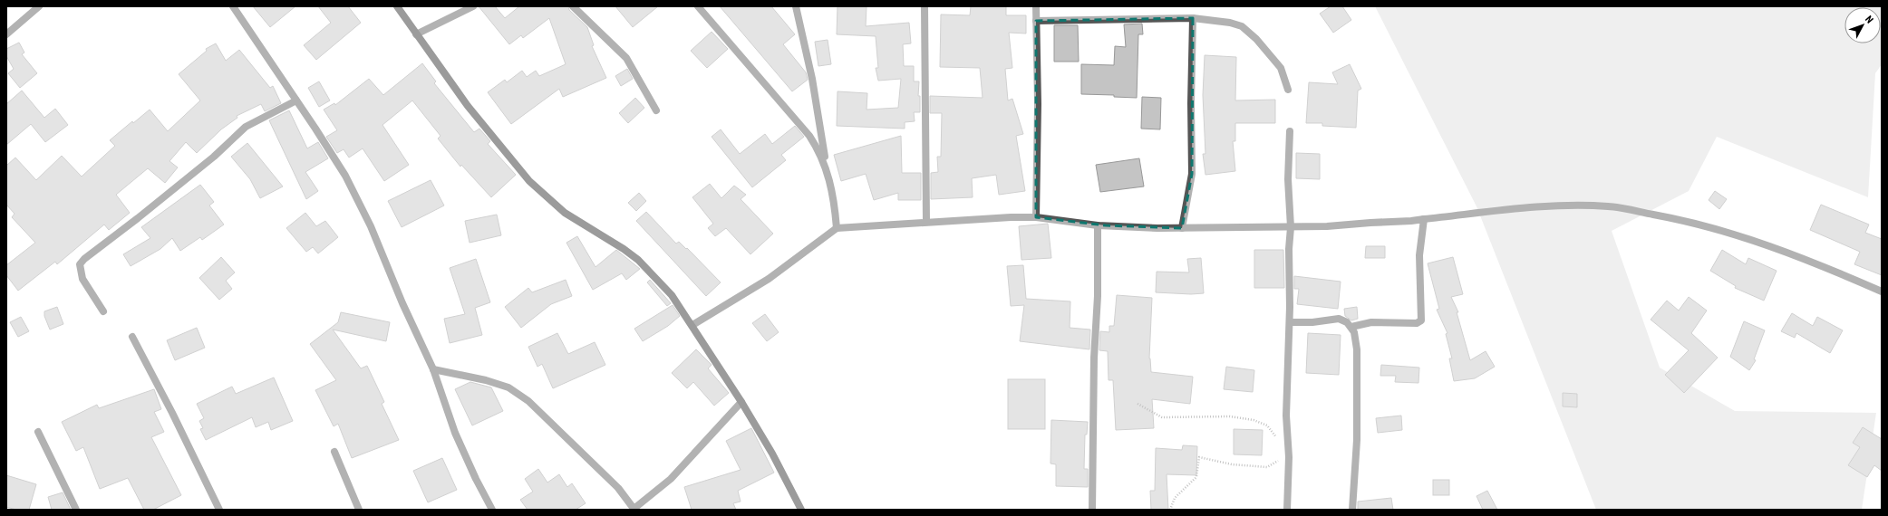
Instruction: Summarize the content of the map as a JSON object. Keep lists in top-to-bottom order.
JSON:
{
  "north": "top right"
}
